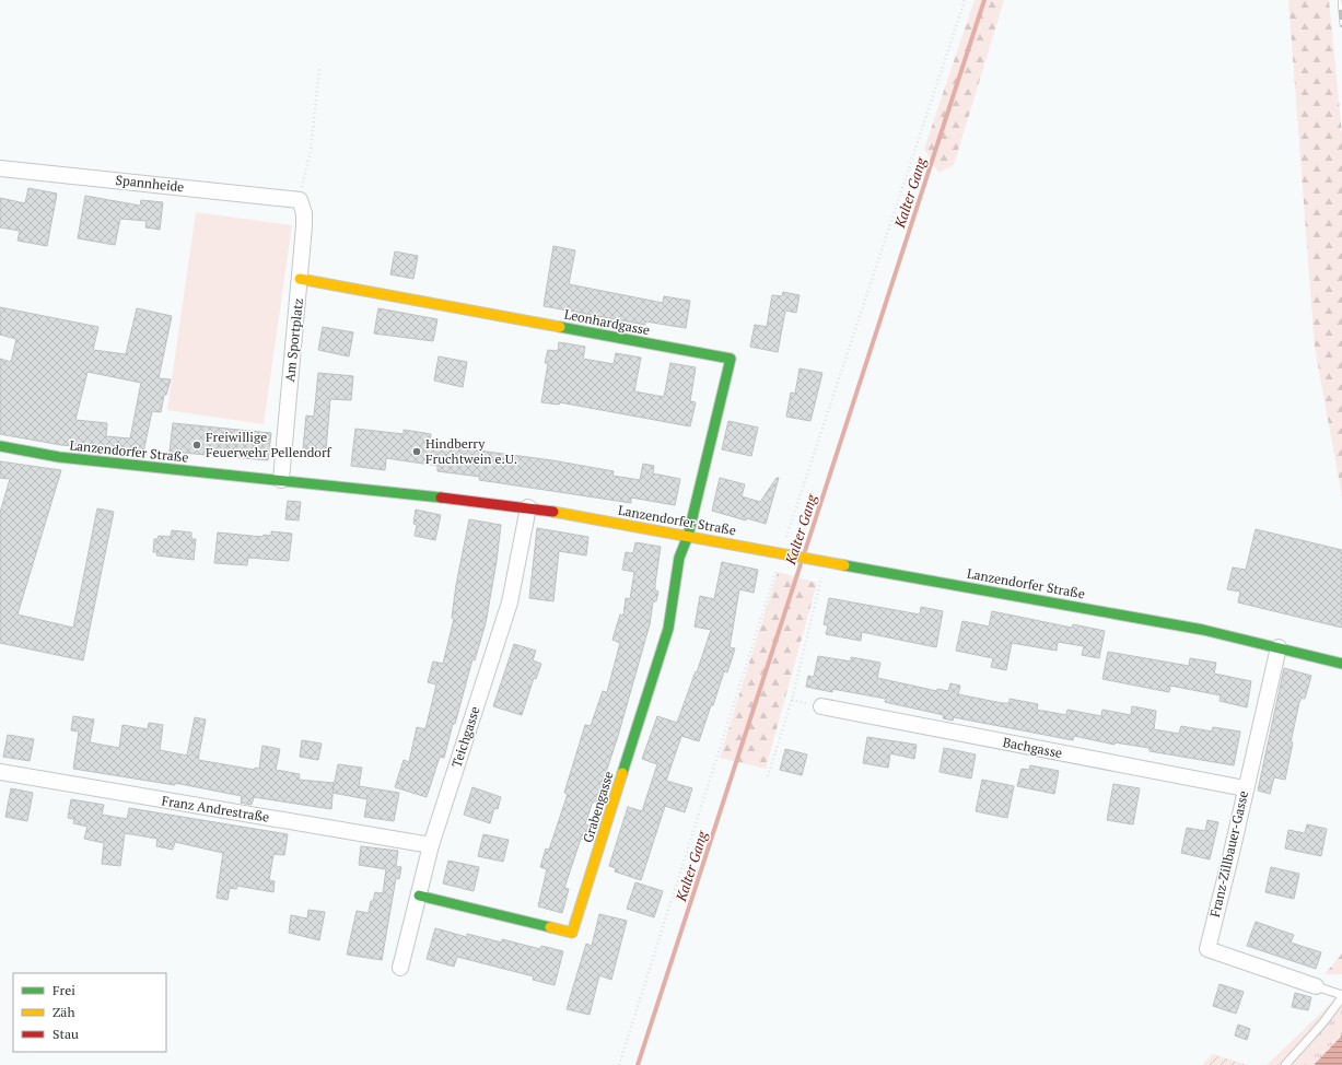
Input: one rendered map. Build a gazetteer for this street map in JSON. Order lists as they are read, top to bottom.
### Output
{
  "streets": {
    "street": [
      "Spannheide",
      "Leonhardgasse",
      "Am Sportplatz",
      "Lanzendorfer Straße",
      "Teichgasse",
      "Bachgasse",
      "Grabengasse",
      "Franz Andrestraße",
      "Franz-Zillbauer-Gasse"
    ]
  },
  "crossings": [
    ["Spannheide", "Am Sportplatz"],
    ["Leonhardgasse", "Am Sportplatz"],
    ["Leonhardgasse", "Lanzendorfer Straße"],
    ["Leonhardgasse", "Grabengasse"],
    ["Am Sportplatz", "Lanzendorfer Straße"],
    ["Lanzendorfer Straße", "Teichgasse"],
    ["Lanzendorfer Straße", "Grabengasse"],
    ["Lanzendorfer Straße", "Franz-Zillbauer-Gasse"],
    ["Teichgasse", "Grabengasse"],
    ["Teichgasse", "Franz Andrestraße"],
    ["Bachgasse", "Franz-Zillbauer-Gasse"]
  ],
  "water": ["Kalter Gang"],
  "places": ["Freiwillige Feuerwehr Pellendorf", "Hindberry Fruchtwein e.U."],
  "legend": ["Frei", "Zäh", "Stau"]
}
